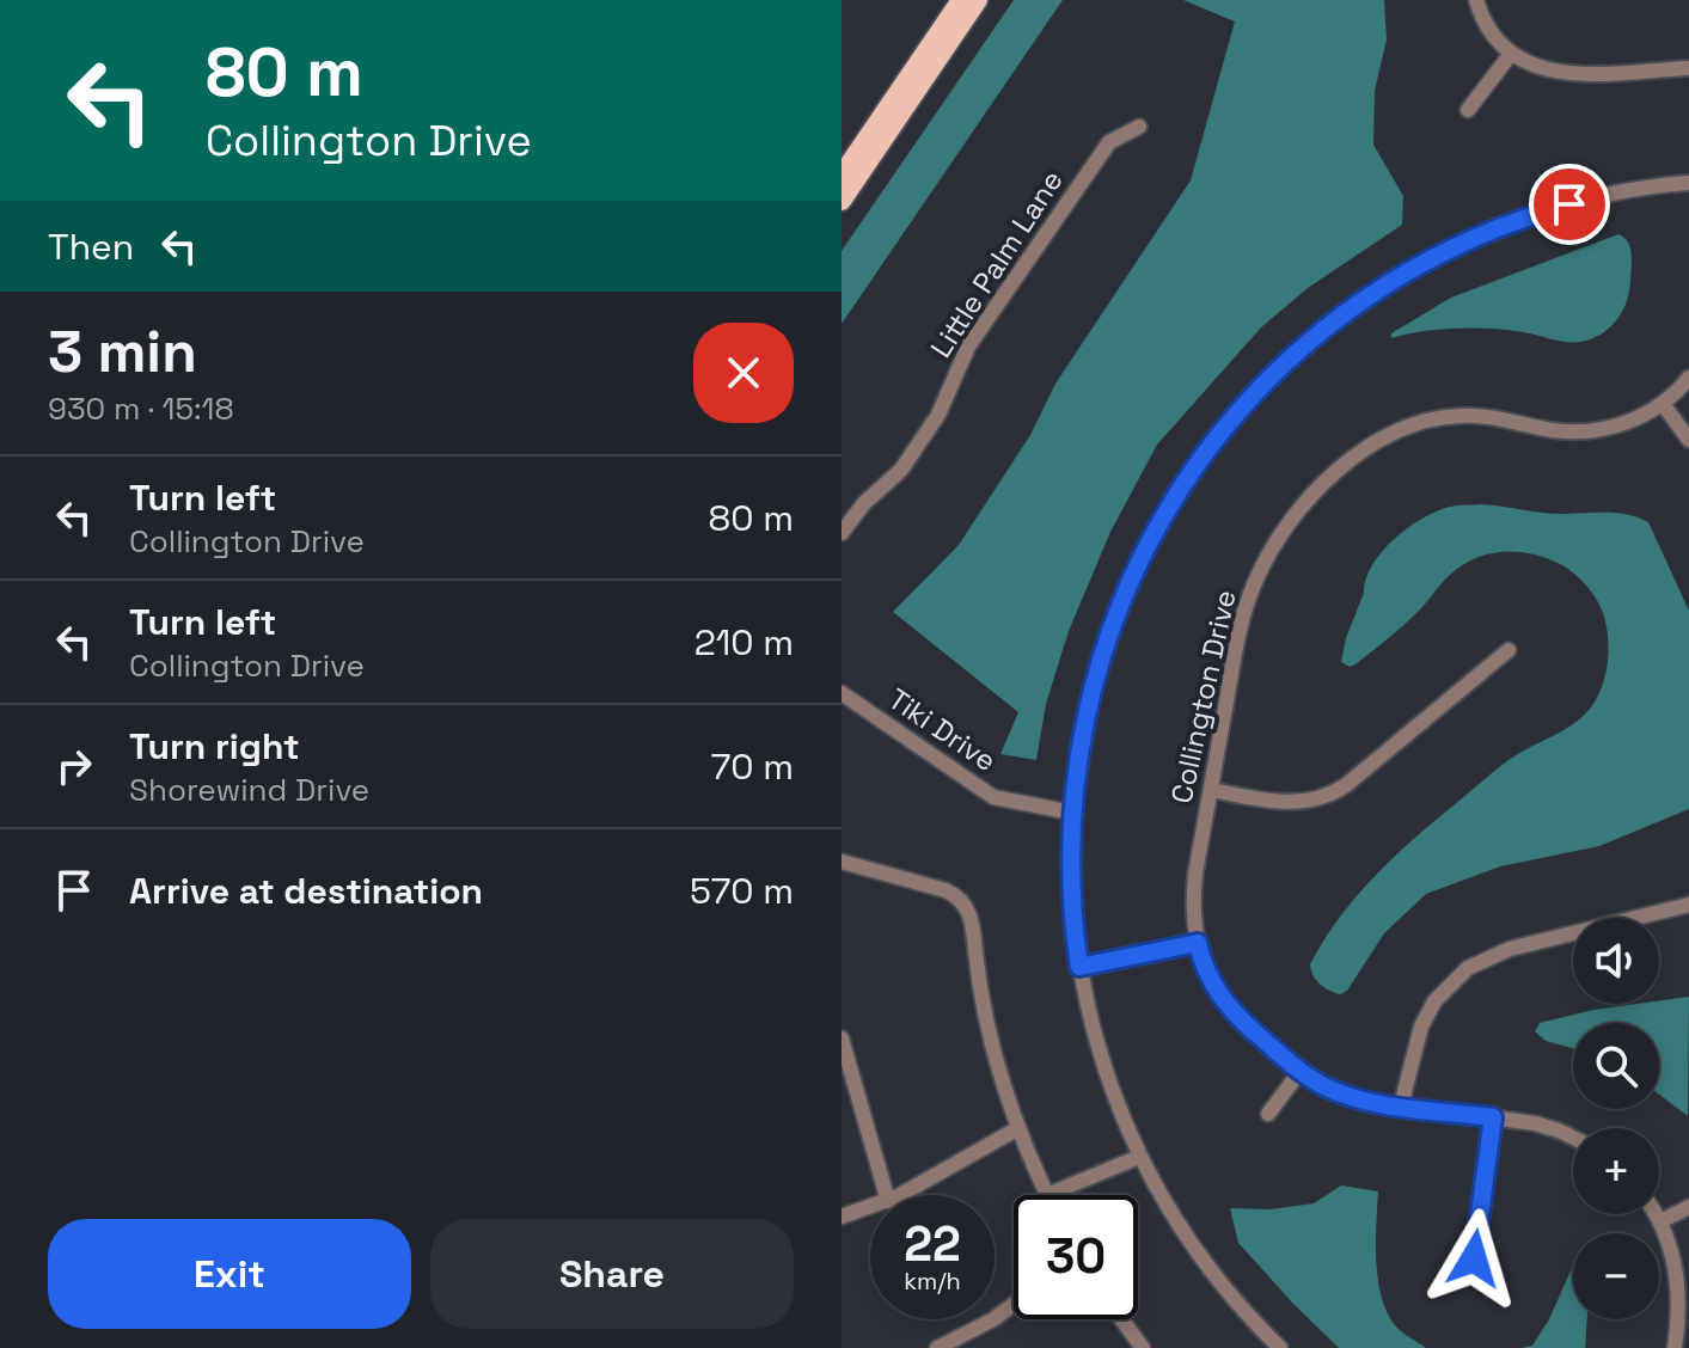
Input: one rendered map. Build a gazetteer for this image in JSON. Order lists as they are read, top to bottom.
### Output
{
  "streets": {
    "street": ["Little Palm Lane", "Collington Drive", "Tiki Drive"]
  },
  "page": {
    "turn": ["80 m", "Collington Drive"],
    "then": "Then",
    "heading": ["3 min", "930 m · 15:18"],
    "list": [
      {
        "name": "Turn left",
        "note": "Collington Drive",
        "value": "80 m"
      },
      {
        "name": "Turn left",
        "note": "Collington Drive",
        "value": "210 m"
      },
      {
        "name": "Turn right",
        "note": "Shorewind Drive",
        "value": "70 m"
      },
      {
        "name": "Arrive at destination",
        "value": "570 m"
      }
    ],
    "map_buttons": ["+", "−"],
    "speed": "22 km/h",
    "limit": "30",
    "buttons": ["Exit", "Share"]
  }
}
